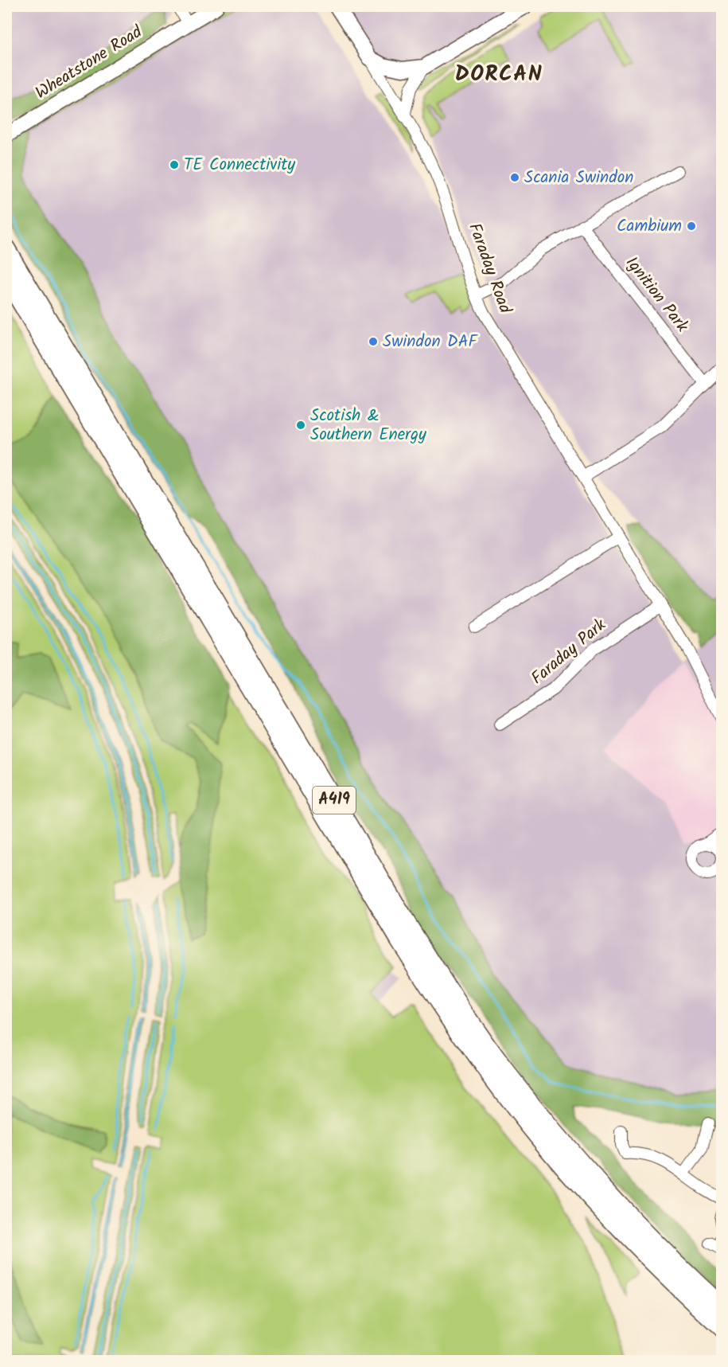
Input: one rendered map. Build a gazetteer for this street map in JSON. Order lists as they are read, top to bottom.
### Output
{
  "streets": {
    "highway": ["A419"],
    "main road": ["Wheatstone Road", "Faraday Road"],
    "street": ["Ignition Park", "Faraday Park"]
  },
  "crossings": [
    ["Faraday Road", "Faraday Park"]
  ],
  "districts": ["DORCAN"],
  "places": [
    "TE Connectivity",
    "Scania Swindon",
    "Cambium",
    "Swindon DAF",
    "Scotish & Southern Energy"
  ]
}
